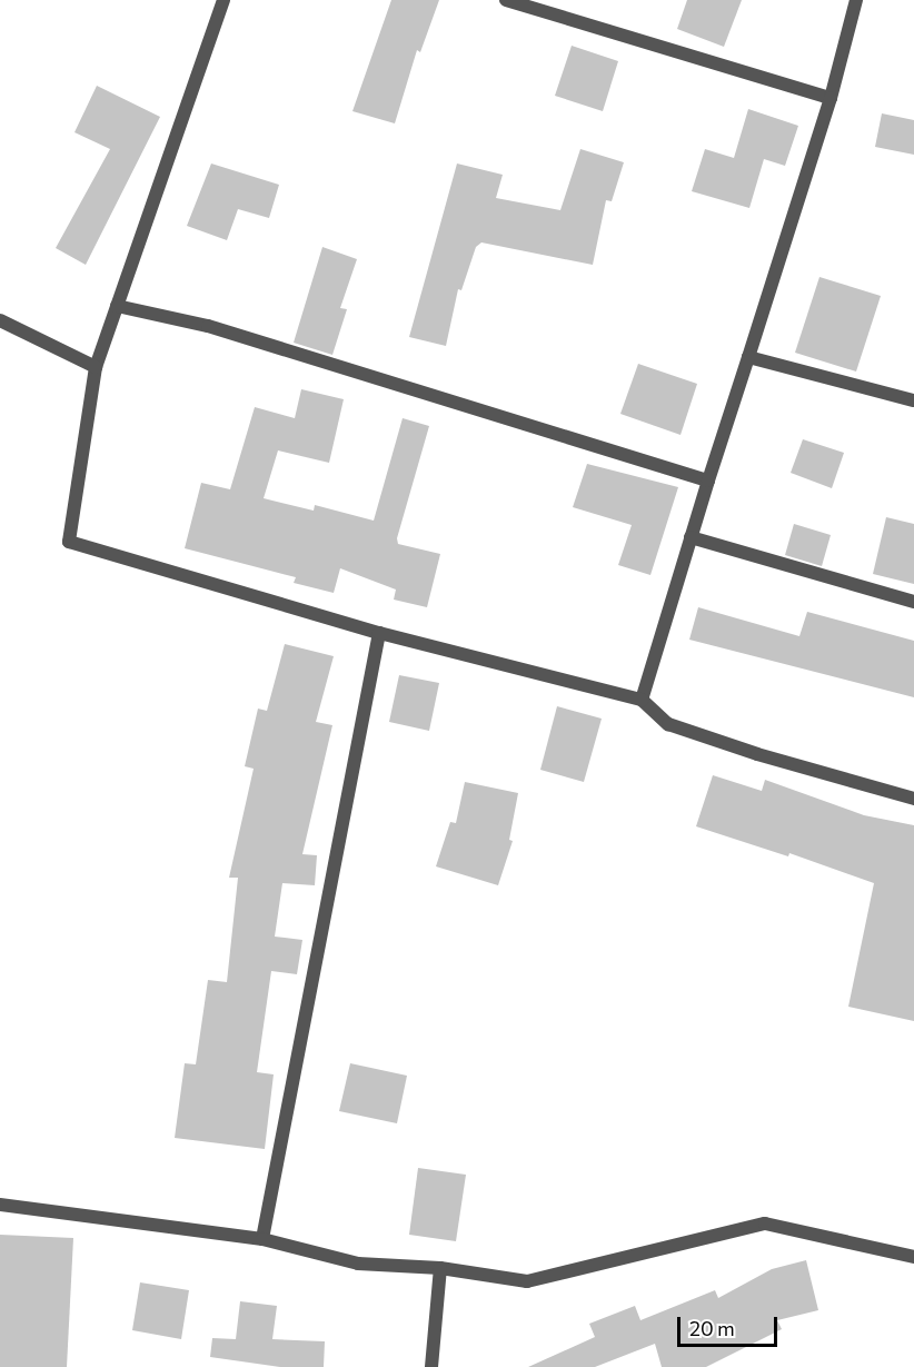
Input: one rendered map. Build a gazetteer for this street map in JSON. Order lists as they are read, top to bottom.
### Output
{
  "scale_bar": "20 m"
}
